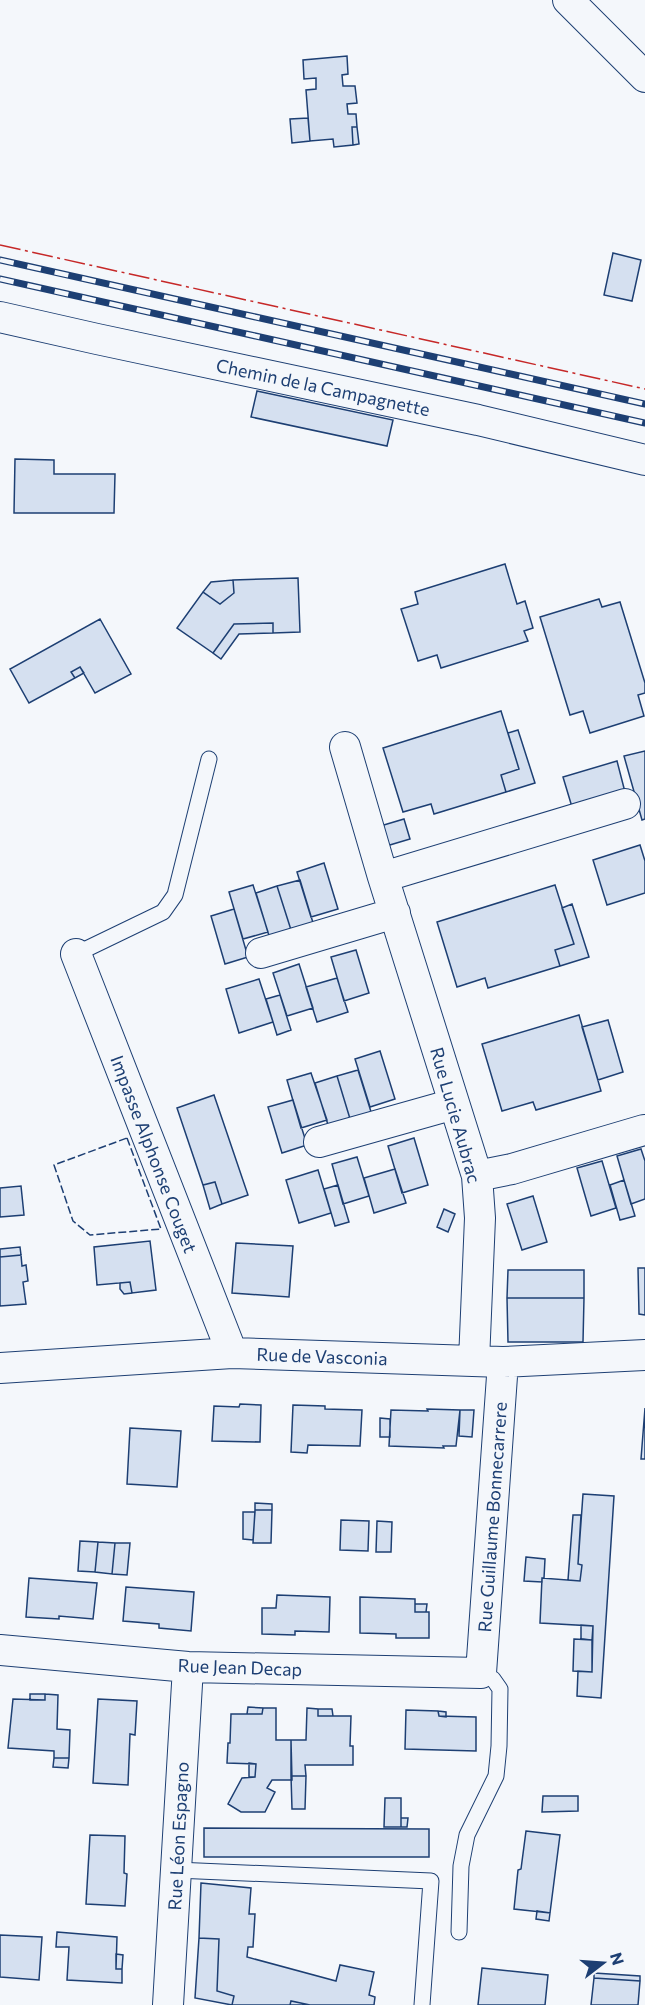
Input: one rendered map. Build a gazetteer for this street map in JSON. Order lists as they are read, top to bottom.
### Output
{
  "streets": {
    "street": [
      "Chemin de la Campagnette",
      "Rue Lucie Aubrac",
      "Impasse Alphonse Couget",
      "Rue de Vasconia",
      "Rue Guillaume Bonnecarrere",
      "Rue Jean Decap",
      "Rue Léon Espagno"
    ]
  },
  "crossings": [
    ["Rue Lucie Aubrac", "Rue de Vasconia"],
    ["Impasse Alphonse Couget", "Rue de Vasconia"],
    ["Rue de Vasconia", "Rue Guillaume Bonnecarrere"],
    ["Rue Guillaume Bonnecarrere", "Rue Jean Decap"],
    ["Rue Jean Decap", "Rue Léon Espagno"]
  ],
  "north": "right"
}
